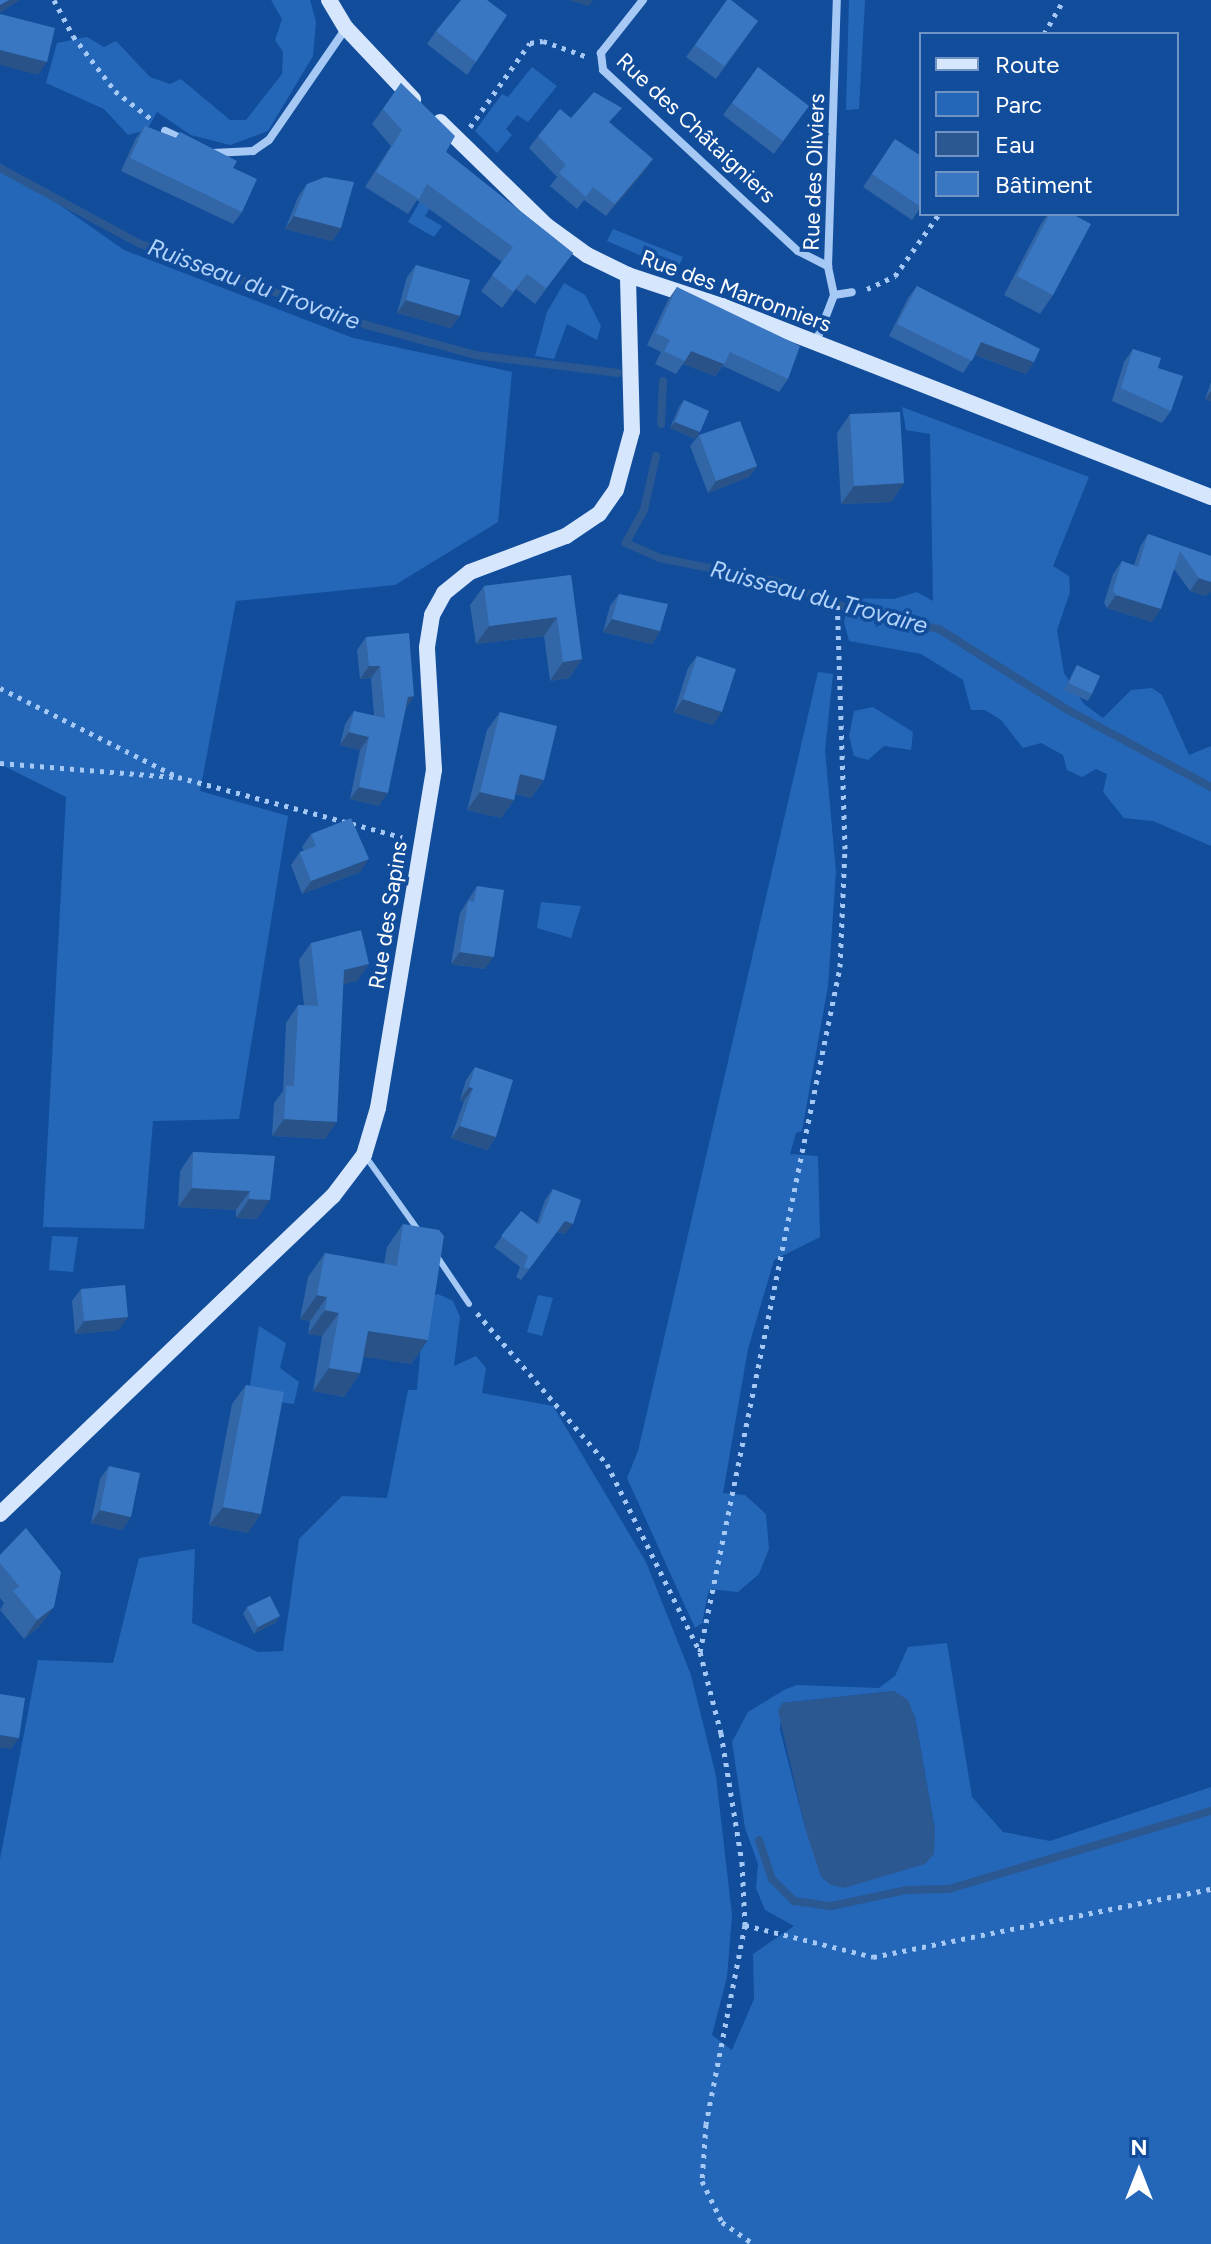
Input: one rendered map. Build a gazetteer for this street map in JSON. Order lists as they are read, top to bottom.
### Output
{
  "streets": {
    "street": [
      "Rue des Châtaigniers",
      "Rue des Oliviers",
      "Rue des Marronniers",
      "Rue des Sapins"
    ]
  },
  "crossings": [
    ["Rue des Châtaigniers", "Rue des Oliviers"],
    ["Rue des Marronniers", "Rue des Sapins"]
  ],
  "water": ["Ruisseau du Trovaire"],
  "legend": [
    "Route",
    "Parc",
    "Eau",
    "Bâtiment"
  ],
  "north": "top"
}
